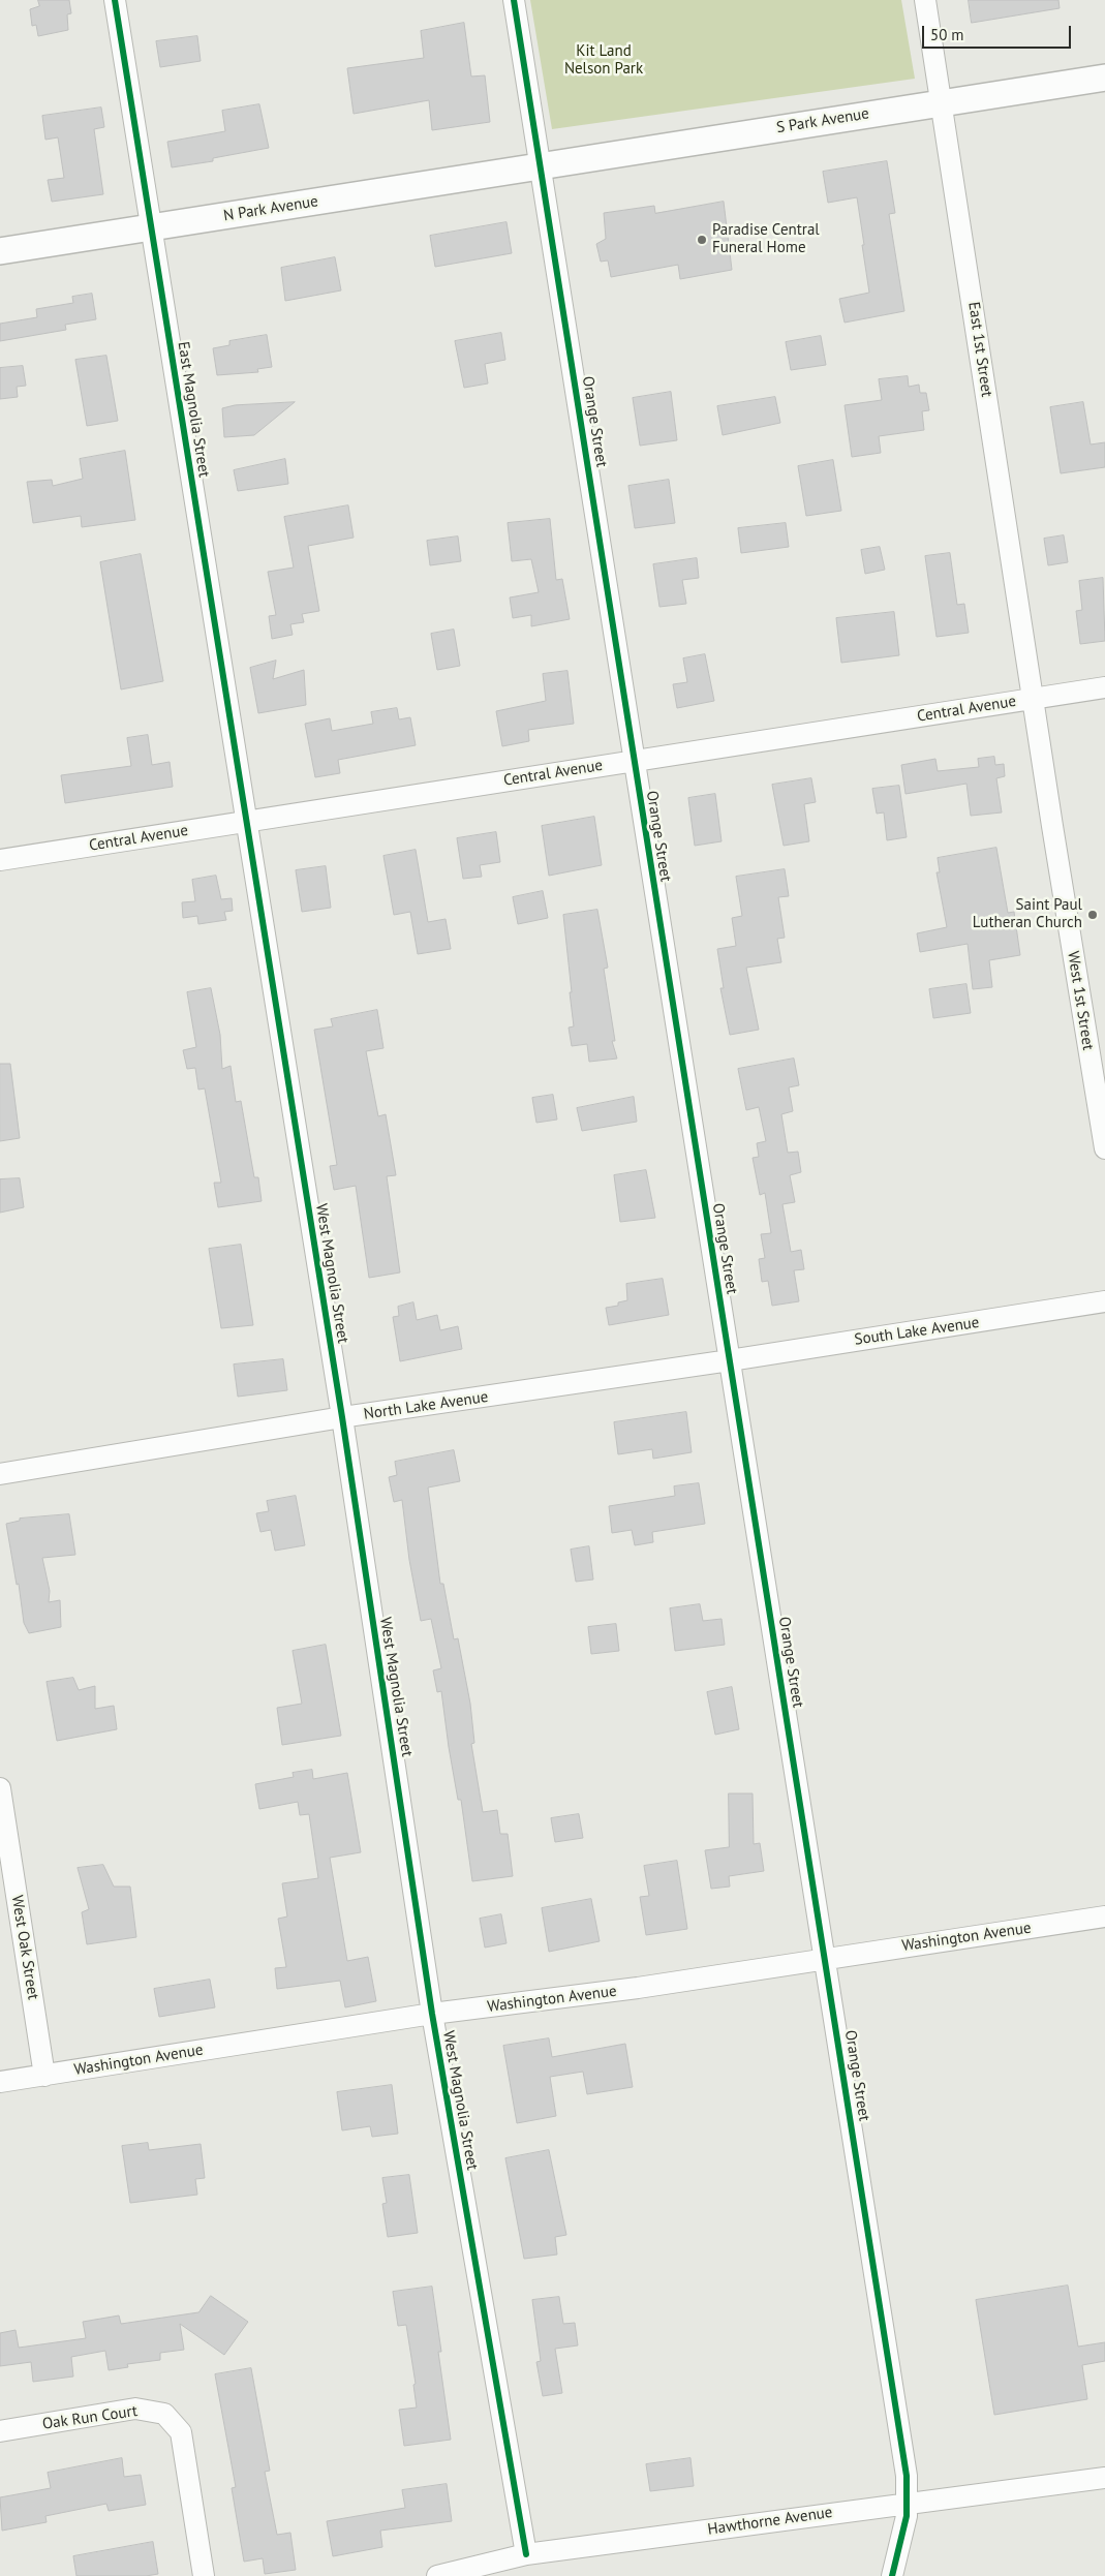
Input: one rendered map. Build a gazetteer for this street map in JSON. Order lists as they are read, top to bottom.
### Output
{
  "streets": {
    "main road": ["S Park Avenue", "N Park Avenue"],
    "street": [
      "East 1st Street",
      "East Magnolia Street",
      "Orange Street",
      "Central Avenue",
      "West 1st Street",
      "West Magnolia Street",
      "South Lake Avenue",
      "North Lake Avenue",
      "Washington Avenue",
      "West Oak Street",
      "Oak Run Court",
      "Hawthorne Avenue"
    ]
  },
  "crossings": [
    ["S Park Avenue", "N Park Avenue"],
    ["S Park Avenue", "East 1st Street"],
    ["S Park Avenue", "Orange Street"],
    ["N Park Avenue", "East Magnolia Street"],
    ["N Park Avenue", "Orange Street"],
    ["East 1st Street", "Central Avenue"],
    ["East 1st Street", "West 1st Street"],
    ["East Magnolia Street", "Central Avenue"],
    ["East Magnolia Street", "West Magnolia Street"],
    ["Orange Street", "Central Avenue"],
    ["Orange Street", "South Lake Avenue"],
    ["Orange Street", "North Lake Avenue"],
    ["Orange Street", "Washington Avenue"],
    ["Orange Street", "Hawthorne Avenue"],
    ["Central Avenue", "West 1st Street"],
    ["Central Avenue", "West Magnolia Street"],
    ["West Magnolia Street", "North Lake Avenue"],
    ["West Magnolia Street", "Washington Avenue"],
    ["West Magnolia Street", "Hawthorne Avenue"],
    ["South Lake Avenue", "North Lake Avenue"],
    ["Washington Avenue", "West Oak Street"]
  ],
  "parks": ["Kit Land Nelson Park"],
  "places": ["Paradise Central Funeral Home", "Saint Paul Lutheran Church"],
  "scale_bar": "50 m"
}
